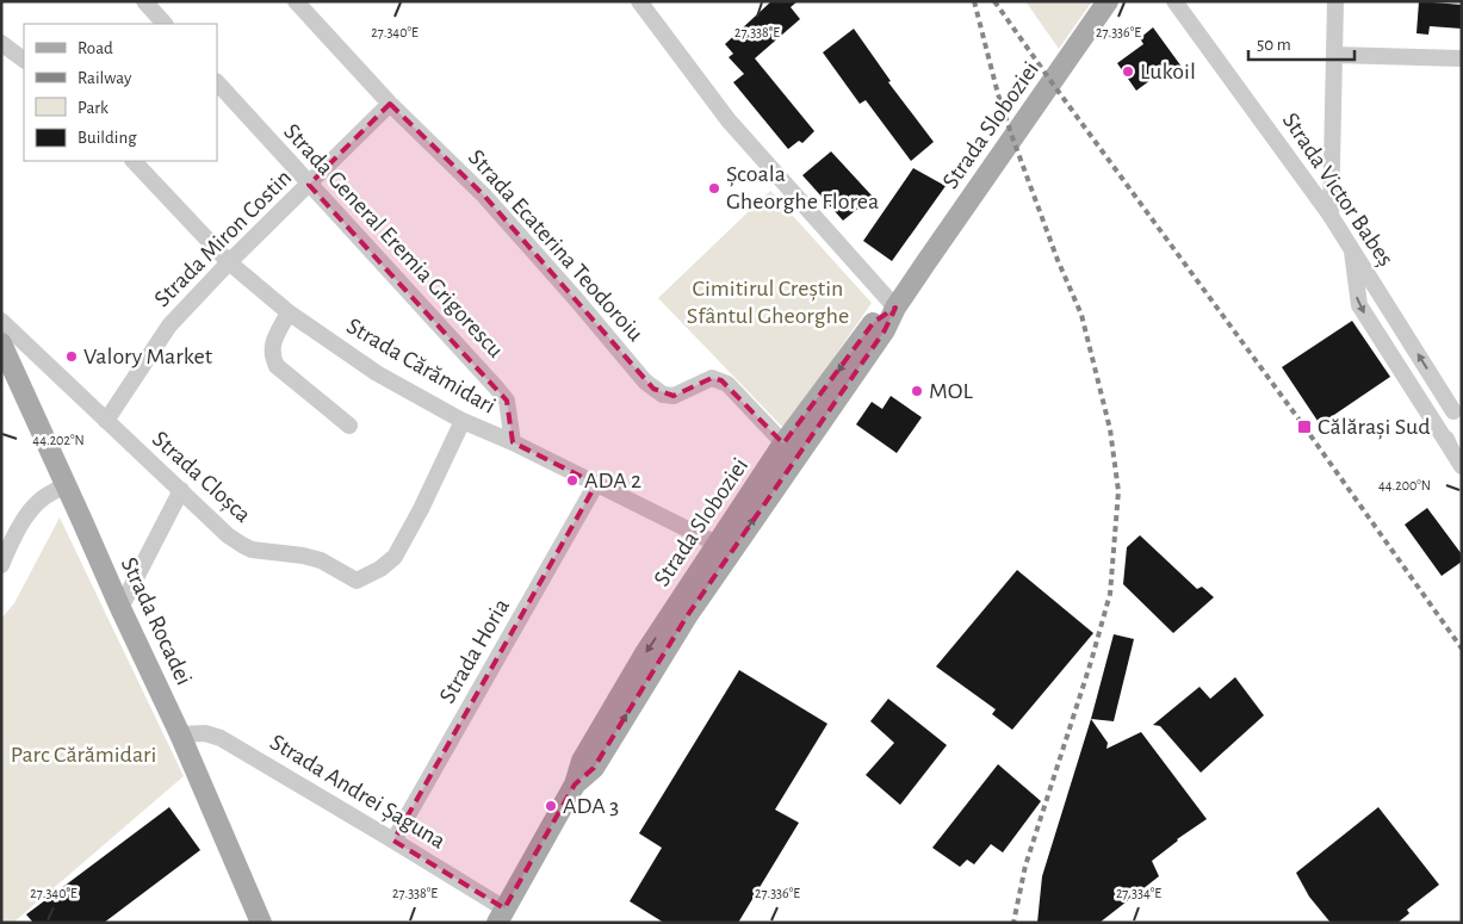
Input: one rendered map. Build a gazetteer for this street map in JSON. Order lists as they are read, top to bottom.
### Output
{
  "streets": {
    "main road": ["Strada Sloboziei", "Strada Rocadei"],
    "street": [
      "Strada Victor Babeș",
      "Strada Miron Costin",
      "Strada General Eremia Grigorescu",
      "Strada Ecaterina Teodoroiu",
      "Strada Cărămidari",
      "Strada Cloșca",
      "Strada Horia",
      "Strada Andrei Șaguna"
    ]
  },
  "crossings": [
    ["Strada Sloboziei", "Strada Ecaterina Teodoroiu"],
    ["Strada Sloboziei", "Strada Cărămidari"],
    ["Strada Sloboziei", "Strada Andrei Șaguna"],
    ["Strada Miron Costin", "Strada General Eremia Grigorescu"],
    ["Strada Miron Costin", "Strada Ecaterina Teodoroiu"],
    ["Strada Miron Costin", "Strada Cărămidari"],
    ["Strada Miron Costin", "Strada Cloșca"],
    ["Strada General Eremia Grigorescu", "Strada Cărămidari"],
    ["Strada Cărămidari", "Strada Cloșca"],
    ["Strada Cărămidari", "Strada Horia"],
    ["Strada Rocadei", "Strada Andrei Șaguna"],
    ["Strada Horia", "Strada Andrei Șaguna"]
  ],
  "parks": ["Cimitirul Creștin Sfântul Gheorghe", "Parc Cărămidari"],
  "places": {
    "other": [
      "Lukoil",
      "Școala Gheorghe Florea",
      "Valory Market",
      "MOL",
      "ADA 2",
      "ADA 3"
    ],
    "transit": ["Călărași Sud"]
  },
  "legend": [
    "Road",
    "Railway",
    "Park",
    "Building"
  ],
  "scale_bar": "50 m",
  "coordinates": [
    "27.340°E",
    "27.338°E",
    "27.336°E",
    "44.202°N",
    "44.200°N",
    "27.334°E"
  ]
}
